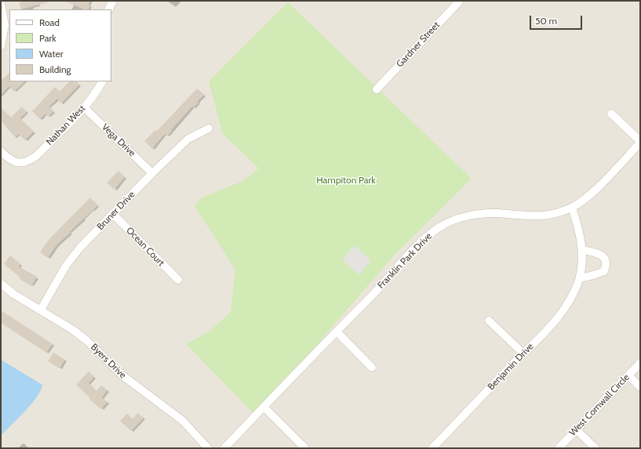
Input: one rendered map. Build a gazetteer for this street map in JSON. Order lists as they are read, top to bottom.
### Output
{
  "streets": {
    "street": [
      "Gardner Street",
      "Nathan West",
      "Vega Drive",
      "Bruner Drive",
      "Ocean Court",
      "Franklin Park Drive",
      "Byers Drive",
      "Benjamin Drive",
      "West Cornwall Circle"
    ]
  },
  "crossings": [
    ["Nathan West", "Vega Drive"],
    ["Vega Drive", "Bruner Drive"],
    ["Bruner Drive", "Ocean Court"],
    ["Bruner Drive", "Byers Drive"],
    ["Franklin Park Drive", "Benjamin Drive"]
  ],
  "parks": ["Hampiton Park"],
  "legend": [
    "Road",
    "Park",
    "Water",
    "Building"
  ],
  "scale_bar": "50 m"
}
